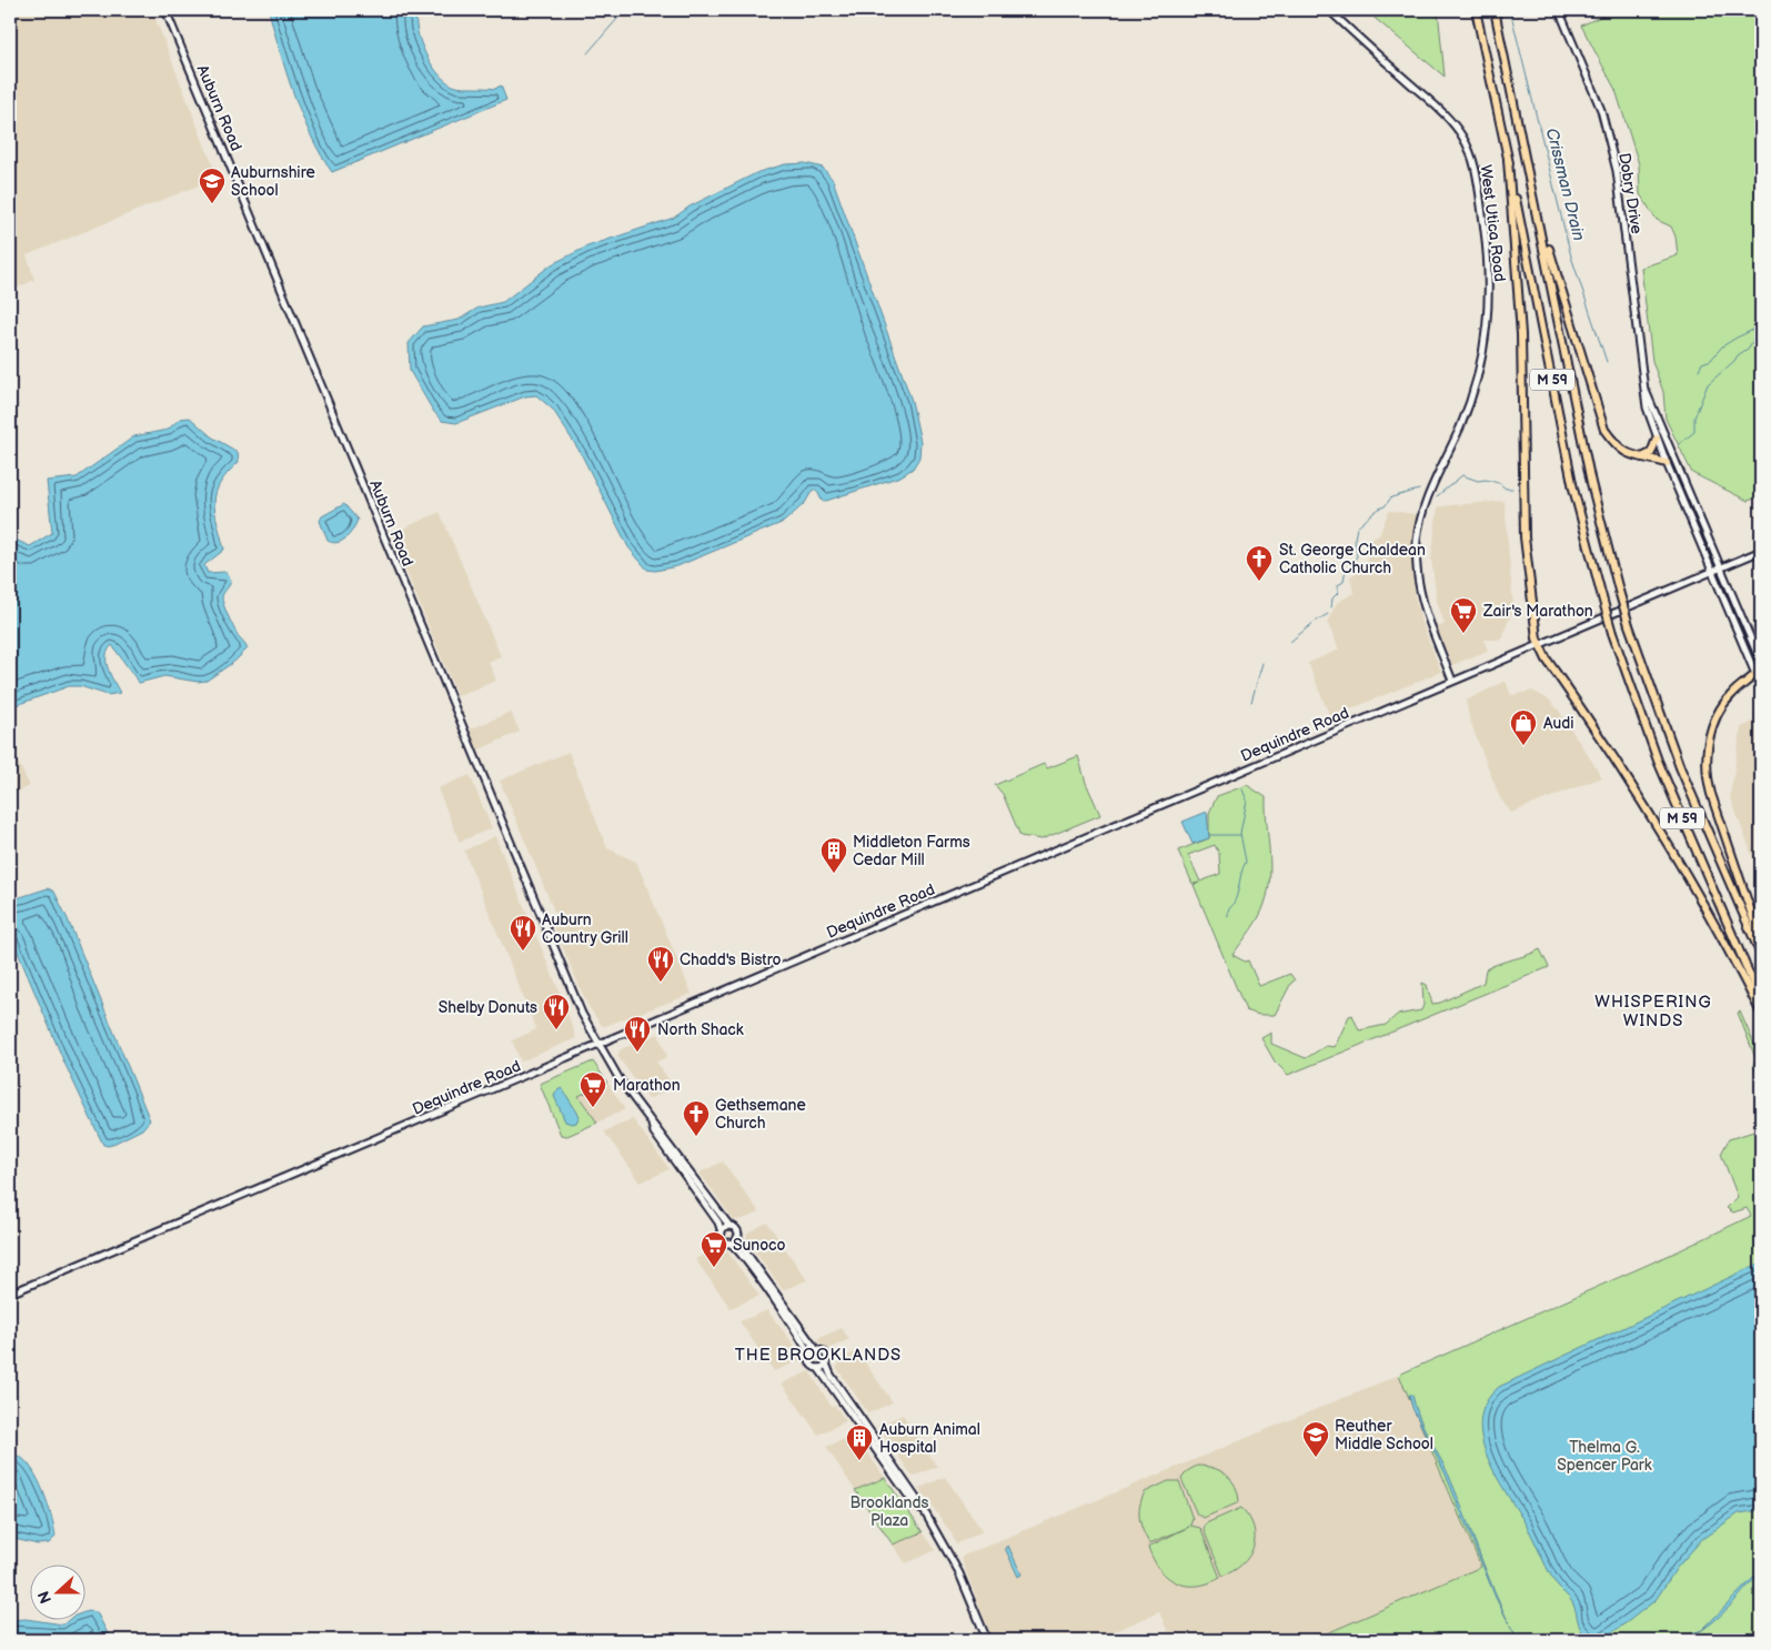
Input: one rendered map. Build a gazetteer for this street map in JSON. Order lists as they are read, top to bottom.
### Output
{
  "streets": {
    "highway": ["M 59"],
    "main road": [
      "Auburn Road",
      "Dobry Drive",
      "West Utica Road",
      "Dequindre Road"
    ]
  },
  "crossings": [
    ["Auburn Road", "Dequindre Road"],
    ["Dobry Drive", "Dequindre Road"],
    ["West Utica Road", "Dequindre Road"]
  ],
  "districts": ["WHISPERING WINDS", "THE BROOKLANDS"],
  "water": ["Crissman Drain"],
  "parks": ["Thelma G. Spencer Park", "Brooklands Plaza"],
  "places": {
    "school or university": ["Auburnshire School", "Reuther Middle School"],
    "church": ["St. George Chaldean Catholic Church", "Gethsemane Church"],
    "supermarket": ["Zair's Marathon", "Marathon", "Sunoco"],
    "shop": ["Audi"],
    "building": ["Middleton Farms Cedar Mill", "Auburn Animal Hospital"],
    "restaurant": [
      "Auburn Country Grill",
      "Chadd's Bistro",
      "Shelby Donuts",
      "North Shack"
    ]
  },
  "north": "left"
}
